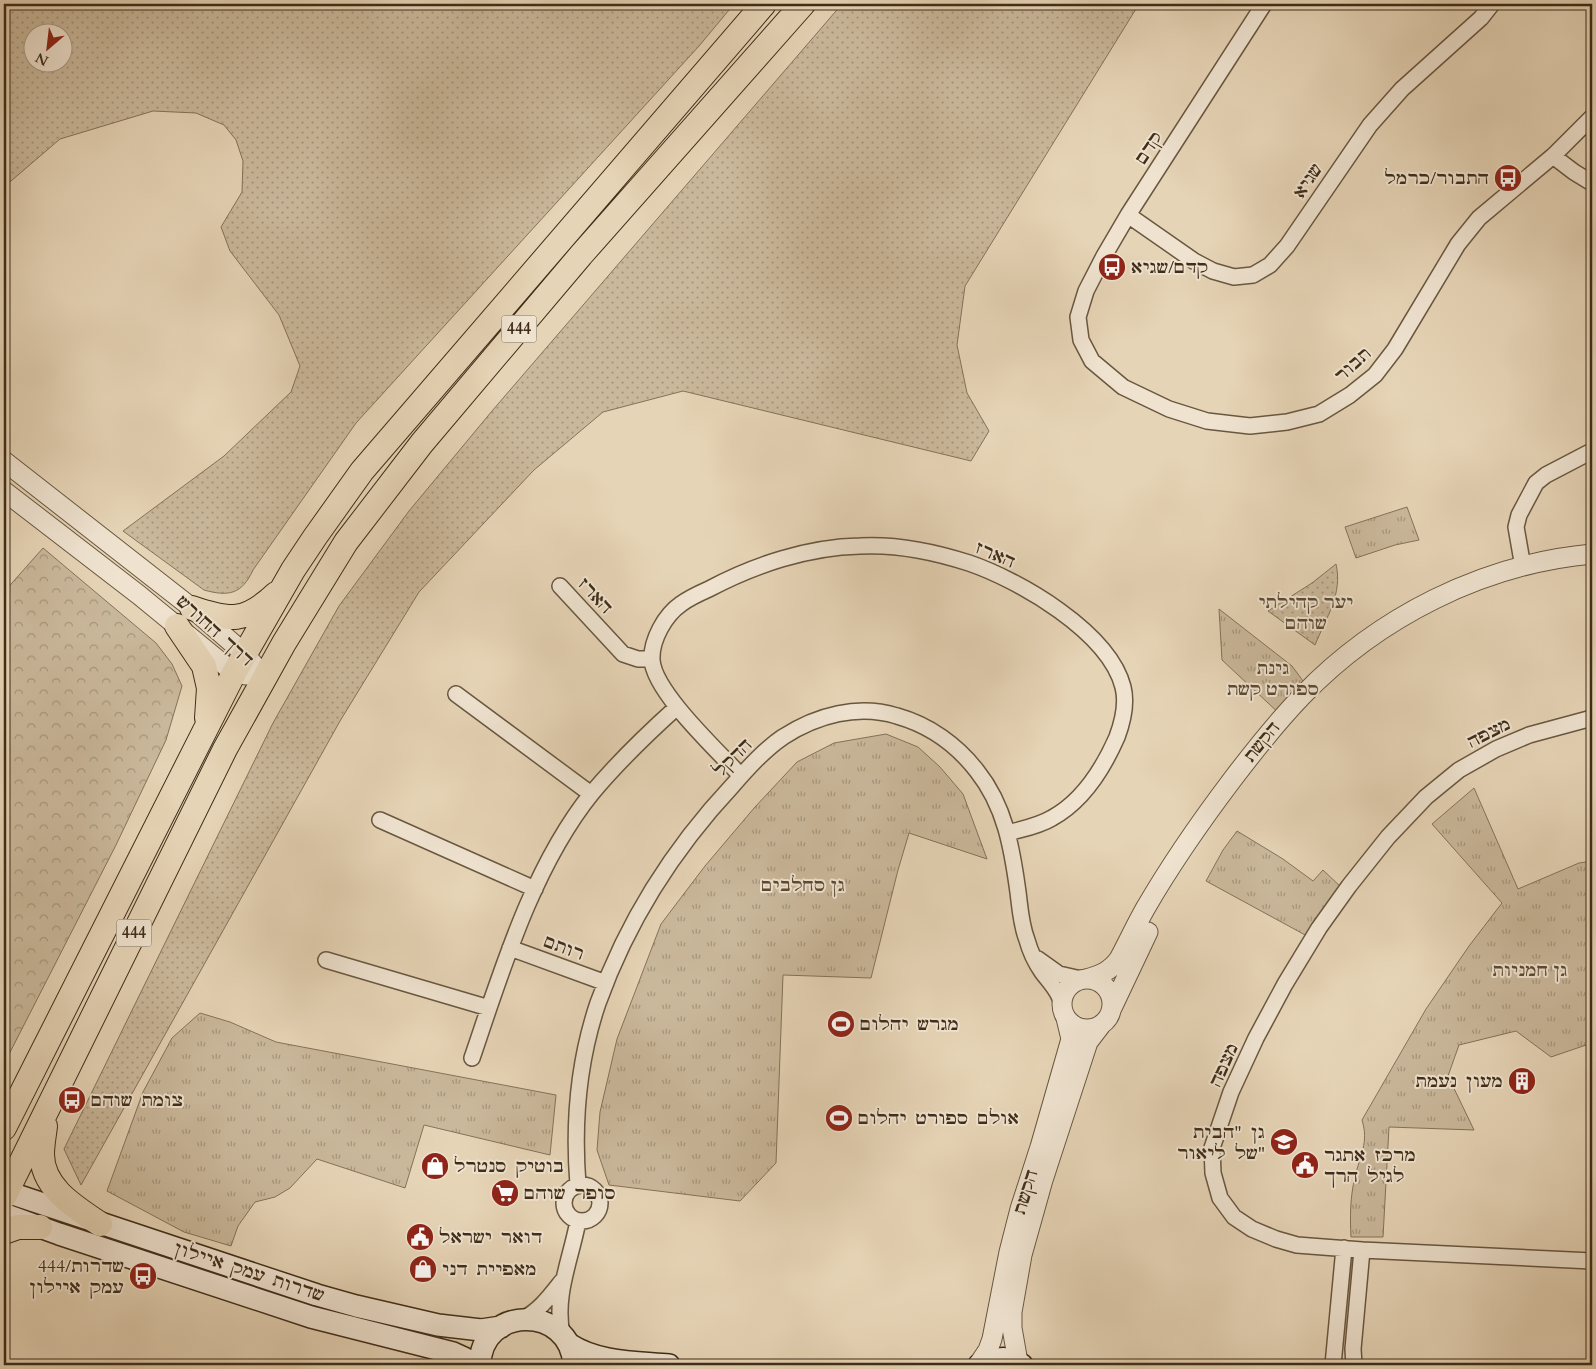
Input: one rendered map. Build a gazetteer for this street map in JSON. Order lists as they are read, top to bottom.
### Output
{
  "streets": {
    "main road": ["444", "שדרות עמק איילון"],
    "street": [
      "קדם",
      "שגיא",
      "תבור",
      "הארז",
      "דרך החורש",
      "מצפה",
      "הקשת",
      "הדקל",
      "רותם"
    ]
  },
  "crossings": [
    ["קדם", "שגיא"],
    ["קדם", "תבור"],
    ["444", "דרך החורש"],
    ["444", "שדרות עמק איילון"],
    ["הארז", "הדקל"],
    ["הקשת", "הדקל"],
    ["הדקל", "רותם"]
  ],
  "parks": [
    "יער קהילתי שוהם",
    "גינת ספורט קשת",
    "גן סחלבים",
    "גן חמניות"
  ],
  "places": {
    "bus stop": [
      "התבור/כרמל",
      "קדם/שגיא",
      "צומת שוהם",
      "444/שדרות עמק איילון"
    ],
    "sports": ["מגרש יהלום", "אולם ספורט יהלום"],
    "building": ["מעון נעמת"],
    "school or university": ["גן \"הבית של ליאור\""],
    "public building": ["מרכז אתגר לגיל הרך", "דואר ישראל"],
    "shop": ["בוטיק סנטרל", "מאפיית דני"],
    "supermarket": ["סופר שוהם"]
  },
  "north": "bottom left"
}
